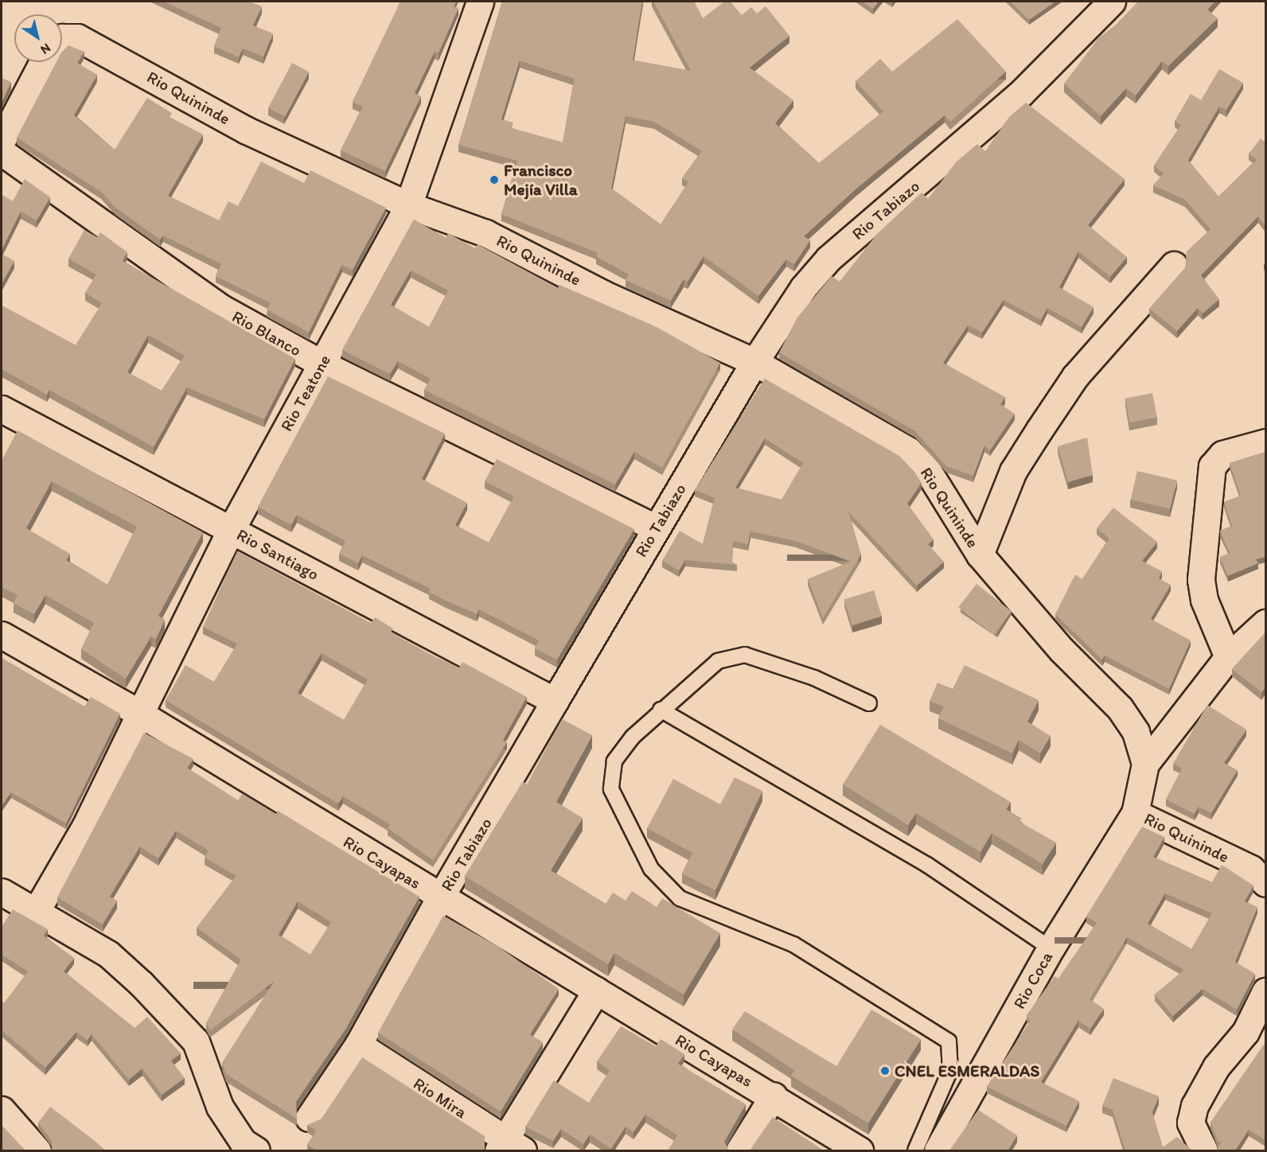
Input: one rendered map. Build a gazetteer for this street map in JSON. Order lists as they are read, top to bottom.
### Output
{
  "streets": {
    "street": [
      "Rio Quininde",
      "Rio Tabiazo",
      "Rio Blanco",
      "Rio Teatone",
      "Rio Santiago",
      "Rio Cayapas",
      "Rio Coca",
      "Rio Mira"
    ]
  },
  "crossings": [
    ["Rio Quininde", "Rio Tabiazo"],
    ["Rio Quininde", "Rio Teatone"],
    ["Rio Quininde", "Rio Coca"],
    ["Rio Tabiazo", "Rio Blanco"],
    ["Rio Tabiazo", "Rio Santiago"],
    ["Rio Tabiazo", "Rio Cayapas"],
    ["Rio Tabiazo", "Rio Mira"],
    ["Rio Blanco", "Rio Teatone"],
    ["Rio Teatone", "Rio Santiago"],
    ["Rio Teatone", "Rio Cayapas"]
  ],
  "places": ["Francisco Mejía Villa", "CNEL ESMERALDAS"],
  "north": "bottom right"
}
